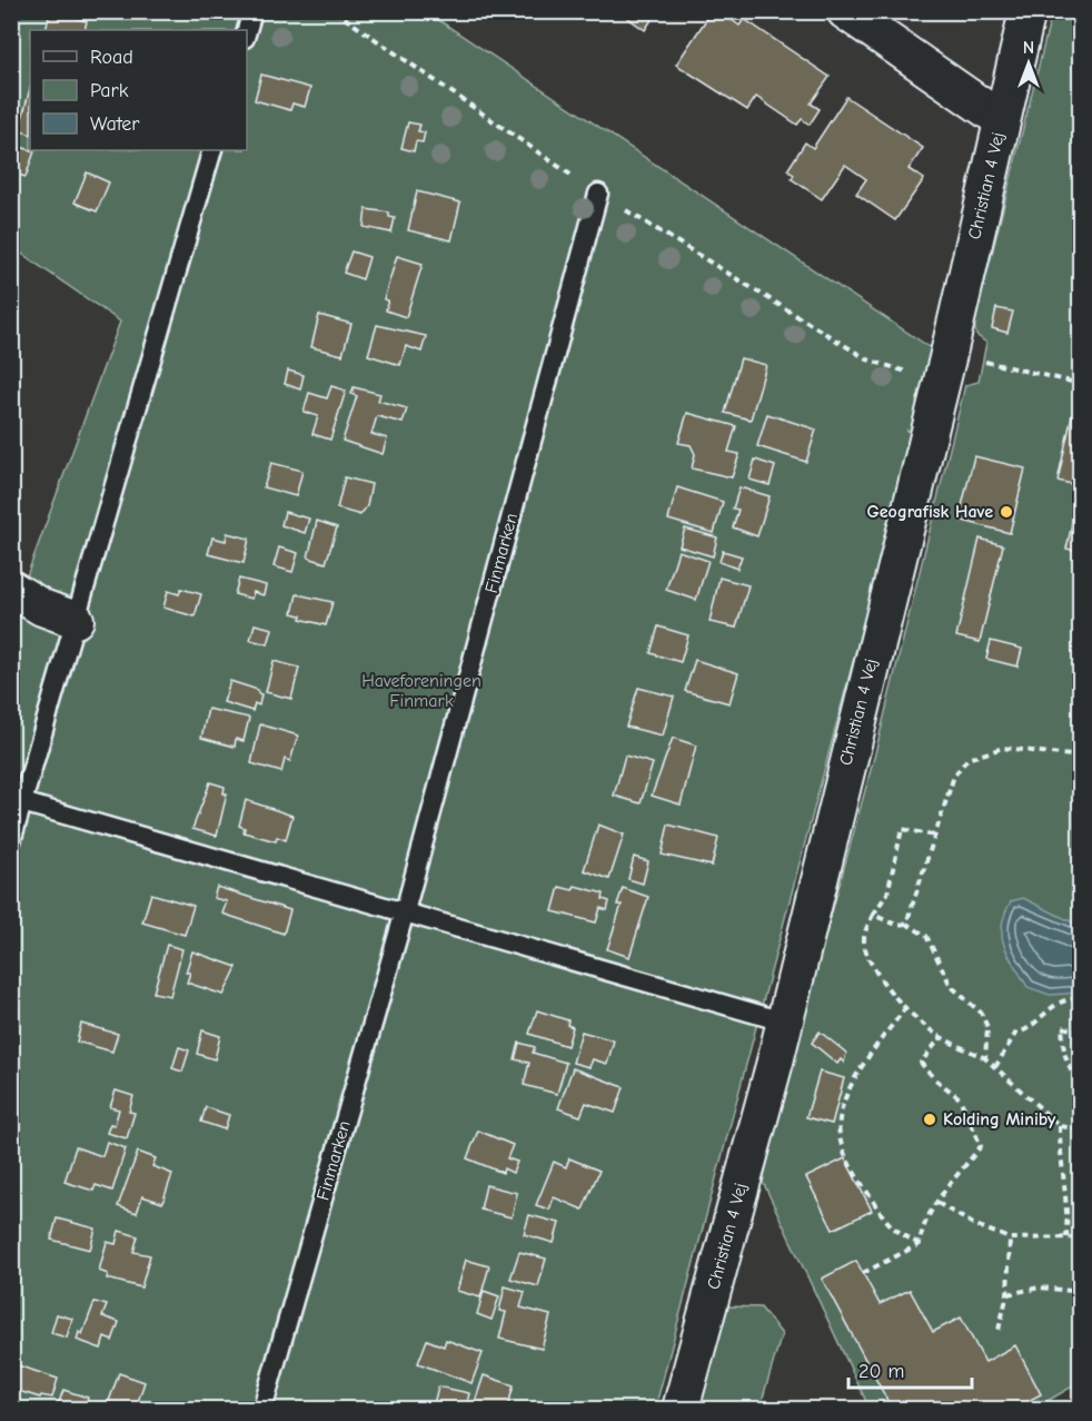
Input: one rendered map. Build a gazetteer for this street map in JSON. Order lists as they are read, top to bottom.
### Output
{
  "streets": {
    "street": ["Christian 4 Vej"],
    "lane": ["Finmarken"]
  },
  "parks": ["Haveforeningen Finmark"],
  "places": ["Geografisk Have", "Kolding Miniby"],
  "legend": ["Road", "Park", "Water"],
  "scale_bar": "20 m",
  "north": "top"
}
